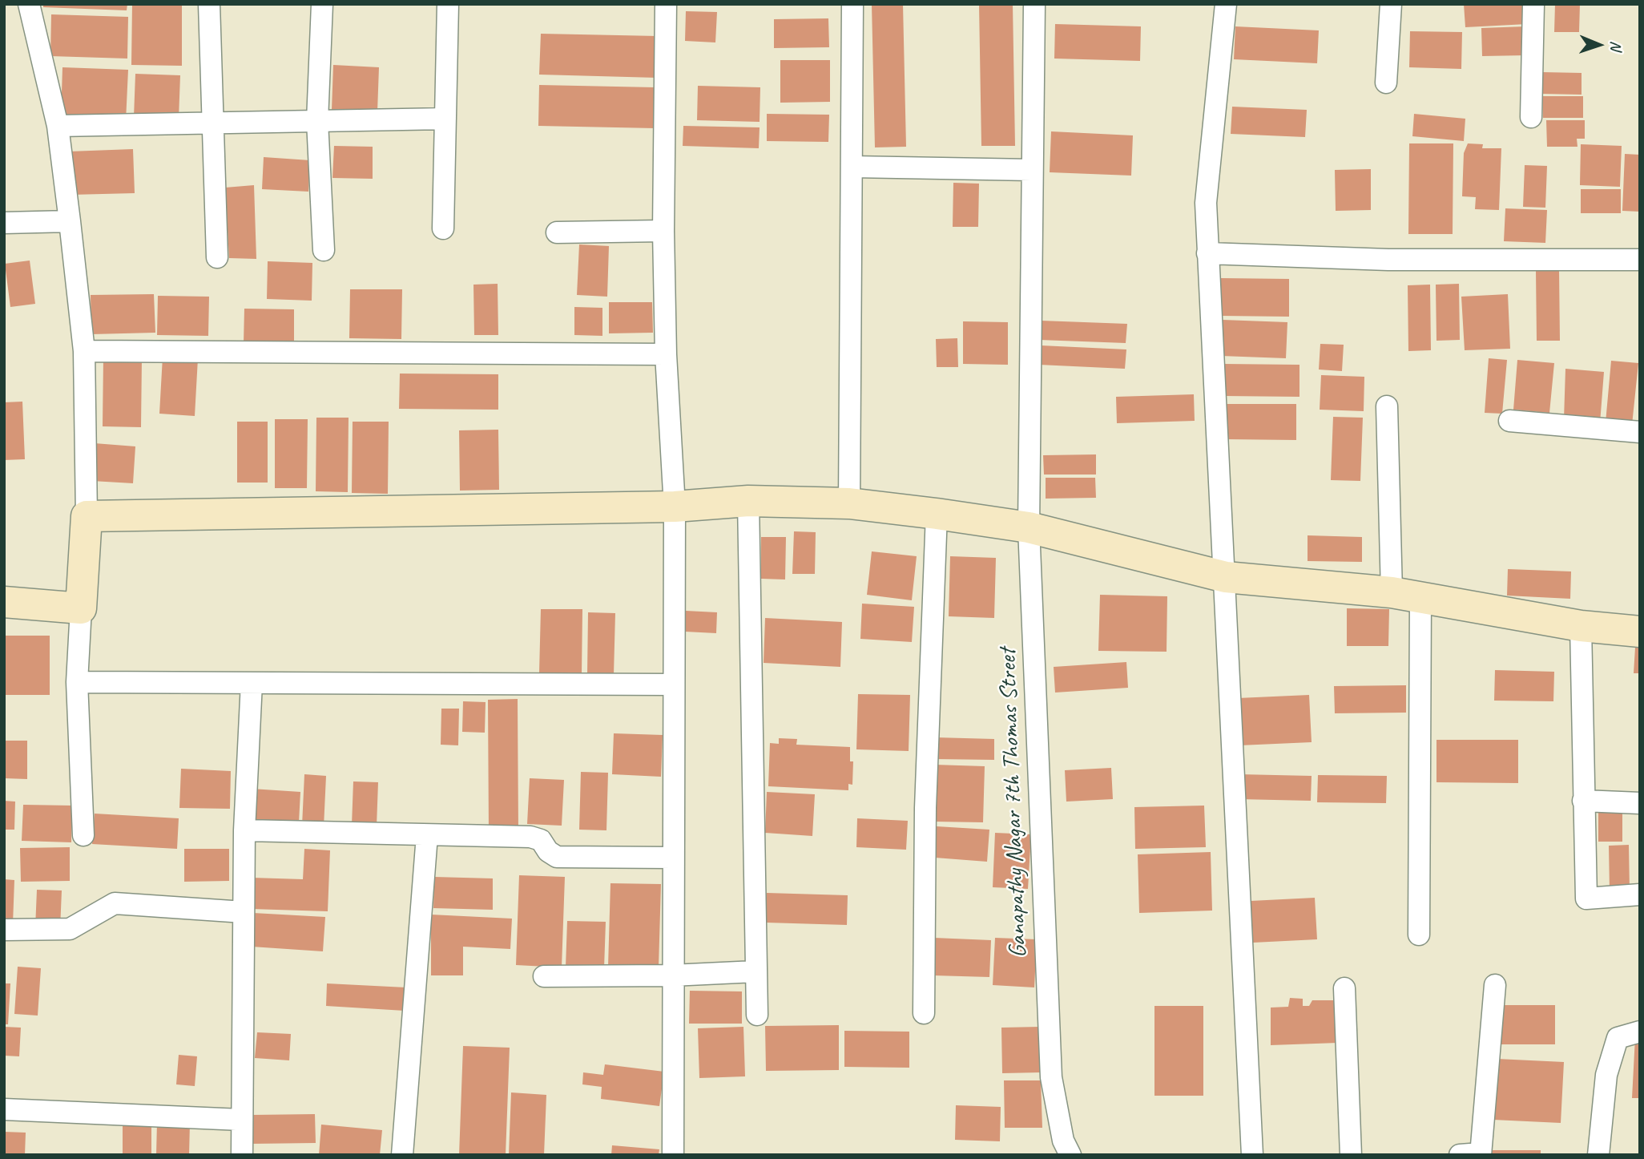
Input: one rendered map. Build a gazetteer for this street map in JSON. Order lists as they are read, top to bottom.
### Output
{
  "streets": {
    "street": ["Ganapathy Nagar 7th Thomas Street"]
  },
  "north": "right"
}
